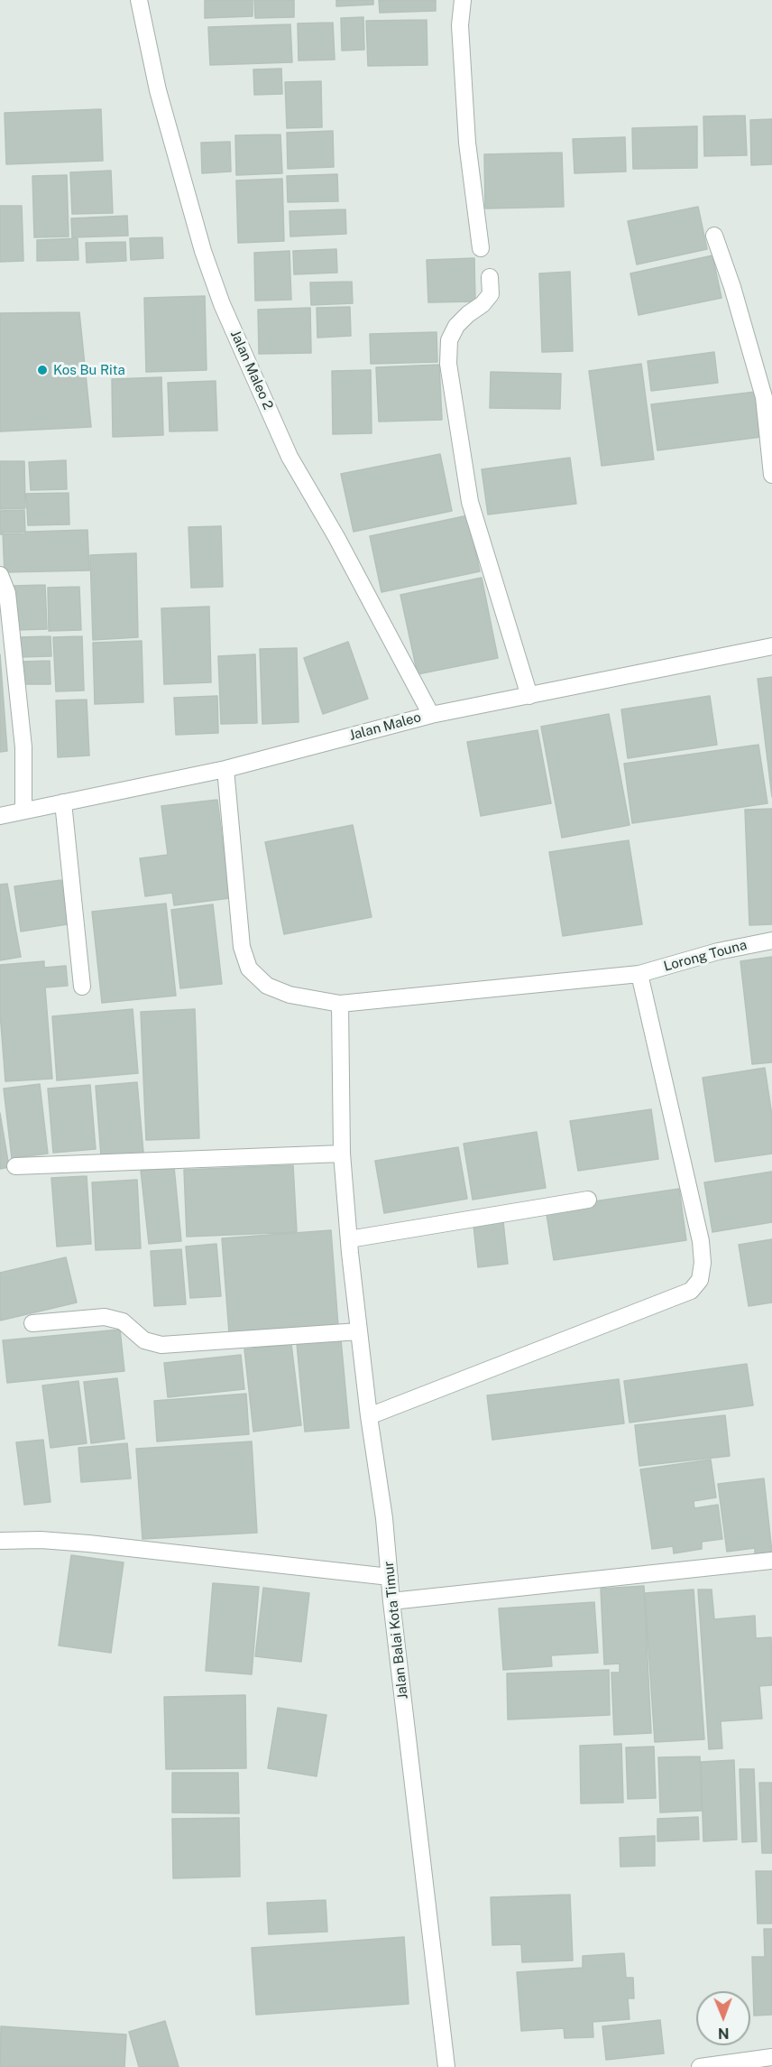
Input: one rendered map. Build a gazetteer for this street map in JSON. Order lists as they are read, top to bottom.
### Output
{
  "streets": {
    "street": [
      "Jalan Maleo 2",
      "Jalan Maleo",
      "Lorong Touna",
      "Jalan Balai Kota Timur"
    ]
  },
  "crossings": [
    ["Jalan Maleo 2", "Jalan Maleo"],
    ["Jalan Maleo", "Lorong Touna"],
    ["Lorong Touna", "Jalan Balai Kota Timur"]
  ],
  "places": ["Kos Bu Rita"],
  "north": "bottom"
}
